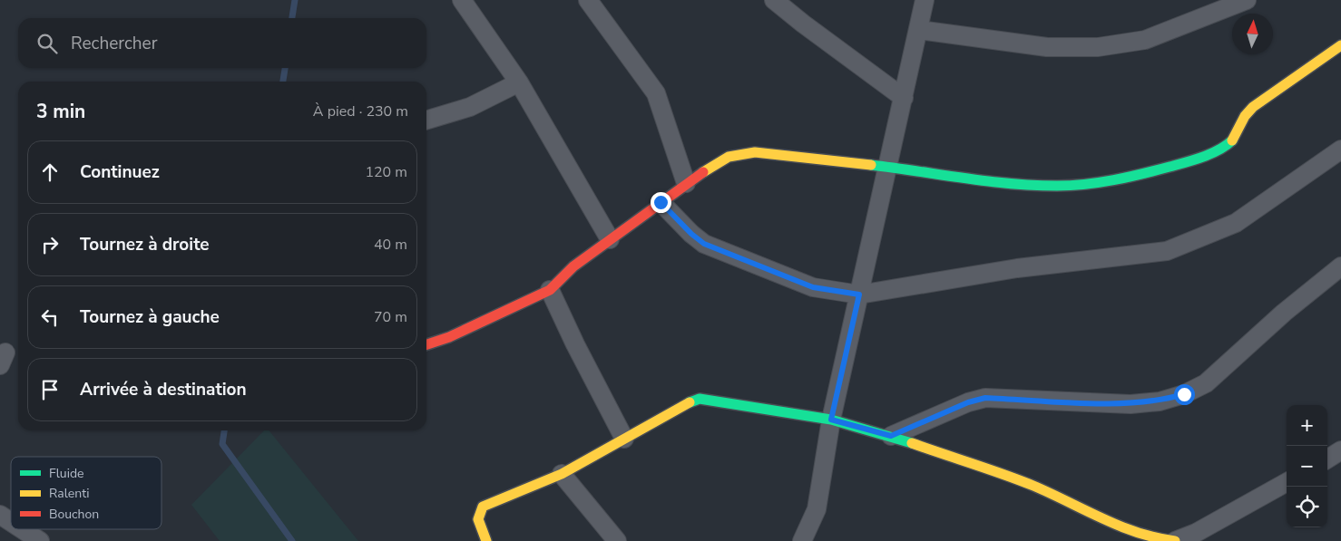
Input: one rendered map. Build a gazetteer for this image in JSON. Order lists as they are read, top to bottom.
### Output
{
  "legend": ["Fluide", "Ralenti", "Bouchon"],
  "north": "top",
  "page": {
    "search": "Rechercher",
    "heading": ["3 min", "À pied · 230 m"],
    "list": [
      ["Continuez", "120 m"],
      ["Tournez à droite", "40 m"],
      ["Tournez à gauche", "70 m"],
      "Arrivée à destination"
    ],
    "map_buttons": ["+", "−"]
  }
}
